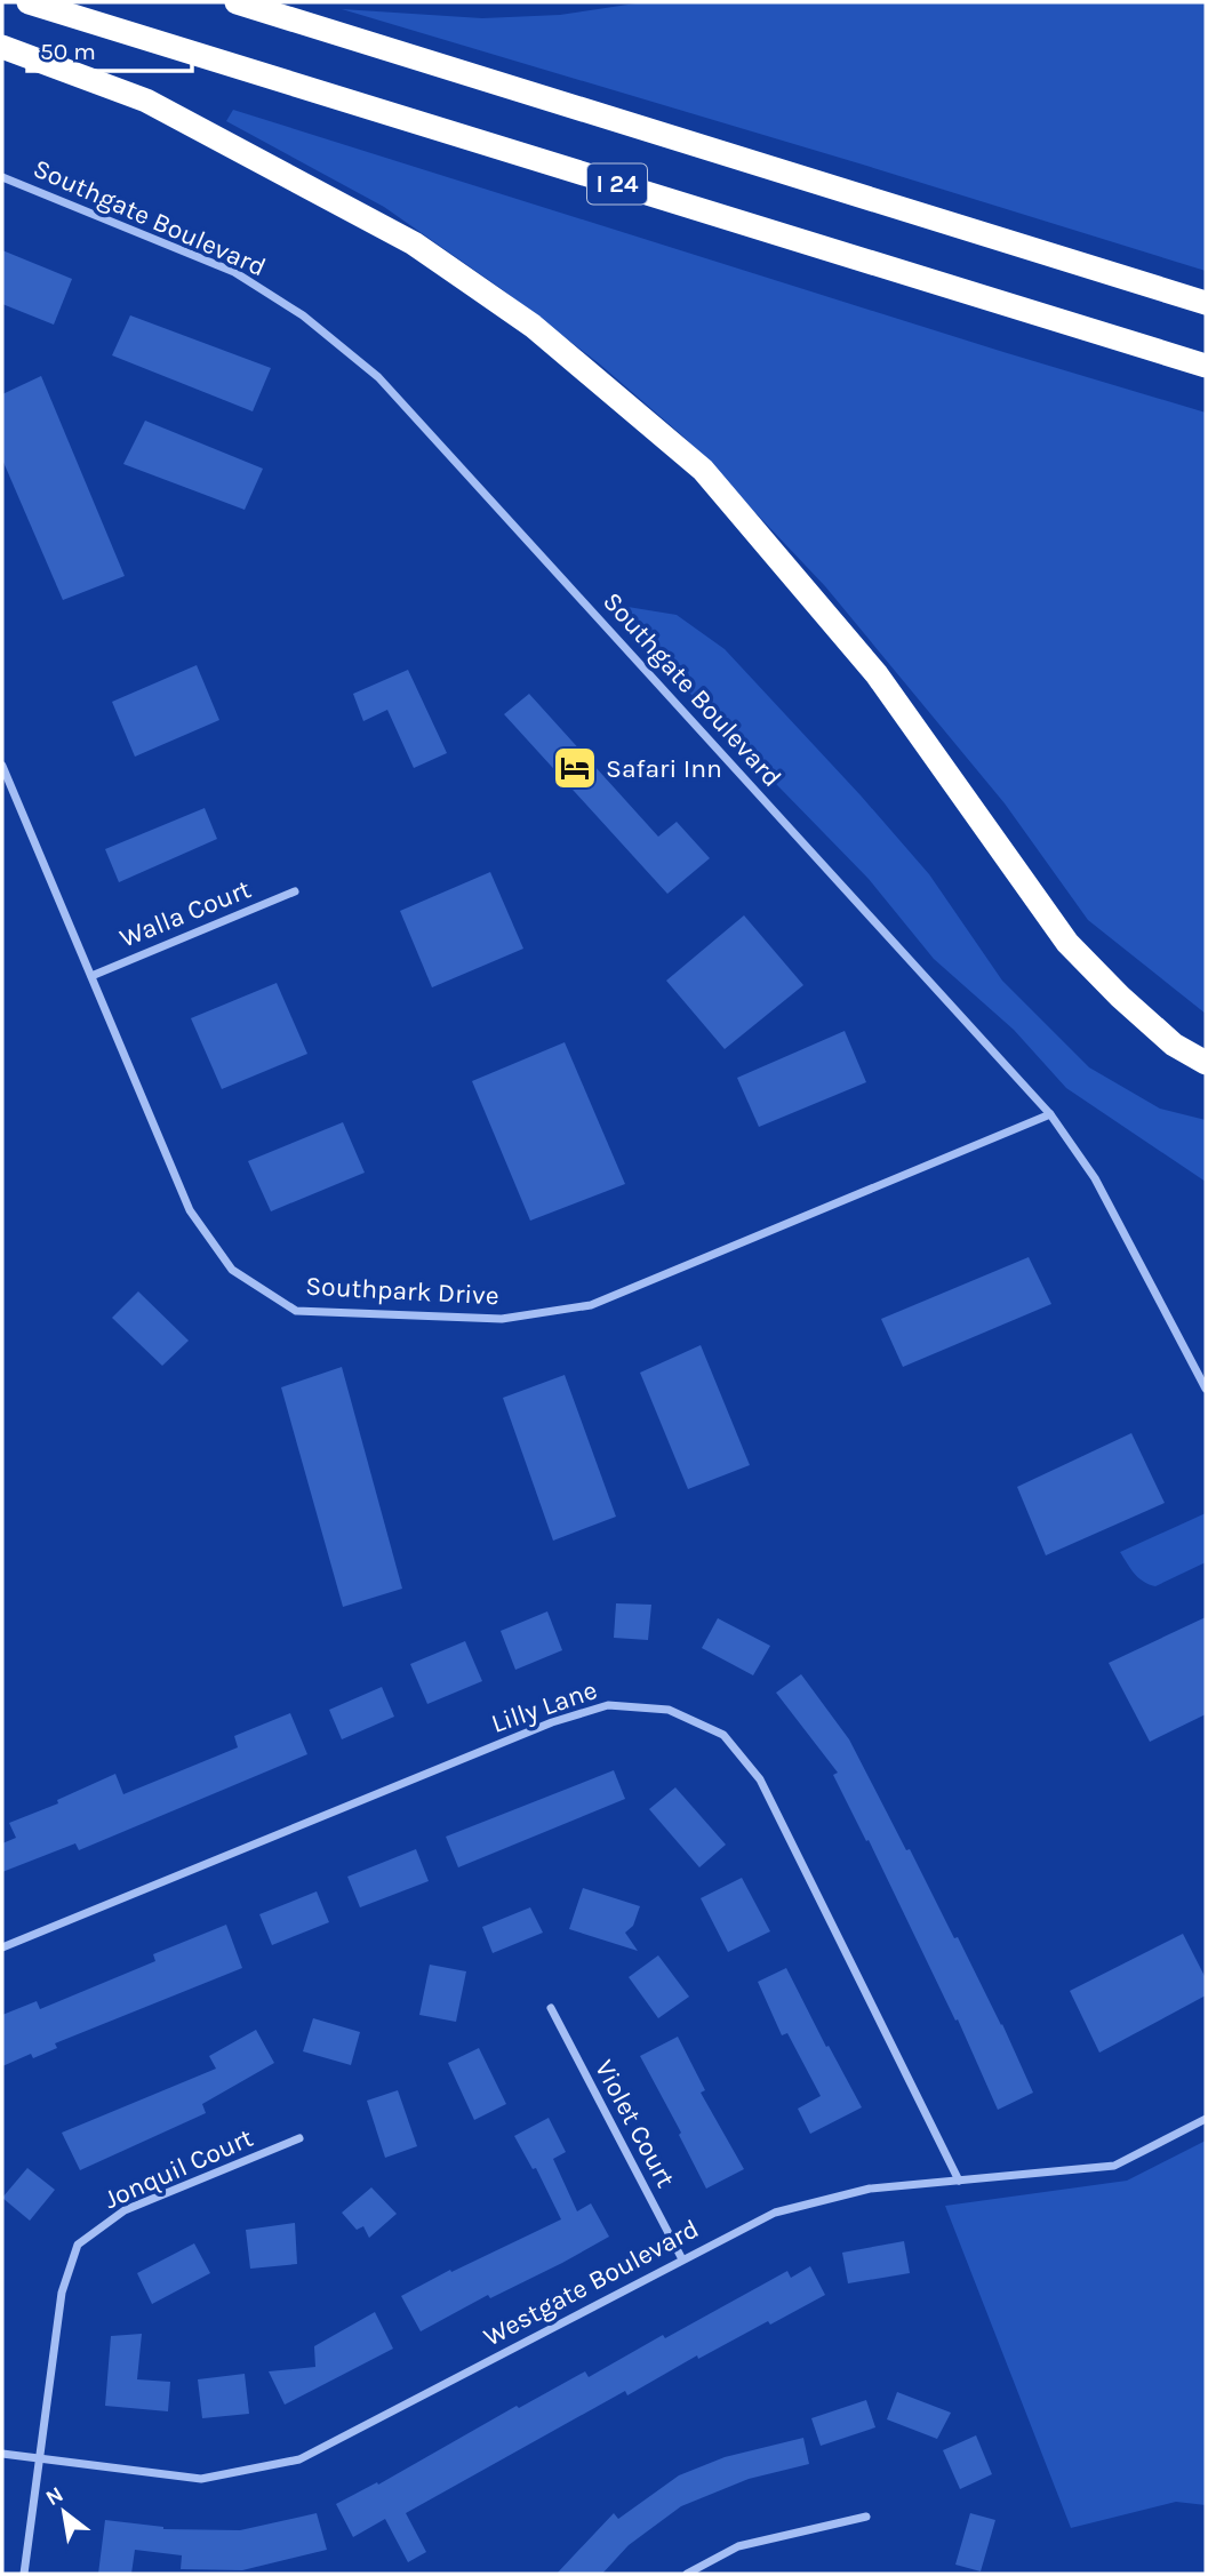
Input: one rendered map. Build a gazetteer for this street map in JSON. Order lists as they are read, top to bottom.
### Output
{
  "streets": {
    "highway": ["I 24"],
    "street": [
      "Southgate Boulevard",
      "Walla Court",
      "Southpark Drive",
      "Lilly Lane",
      "Violet Court",
      "Jonquil Court",
      "Westgate Boulevard"
    ]
  },
  "crossings": [
    ["Southgate Boulevard", "Southpark Drive"],
    ["Walla Court", "Southpark Drive"],
    ["Lilly Lane", "Westgate Boulevard"],
    ["Violet Court", "Westgate Boulevard"],
    ["Jonquil Court", "Westgate Boulevard"]
  ],
  "places": {
    "hotel": ["Safari Inn"]
  },
  "scale_bar": "50 m",
  "north": "top left"
}
